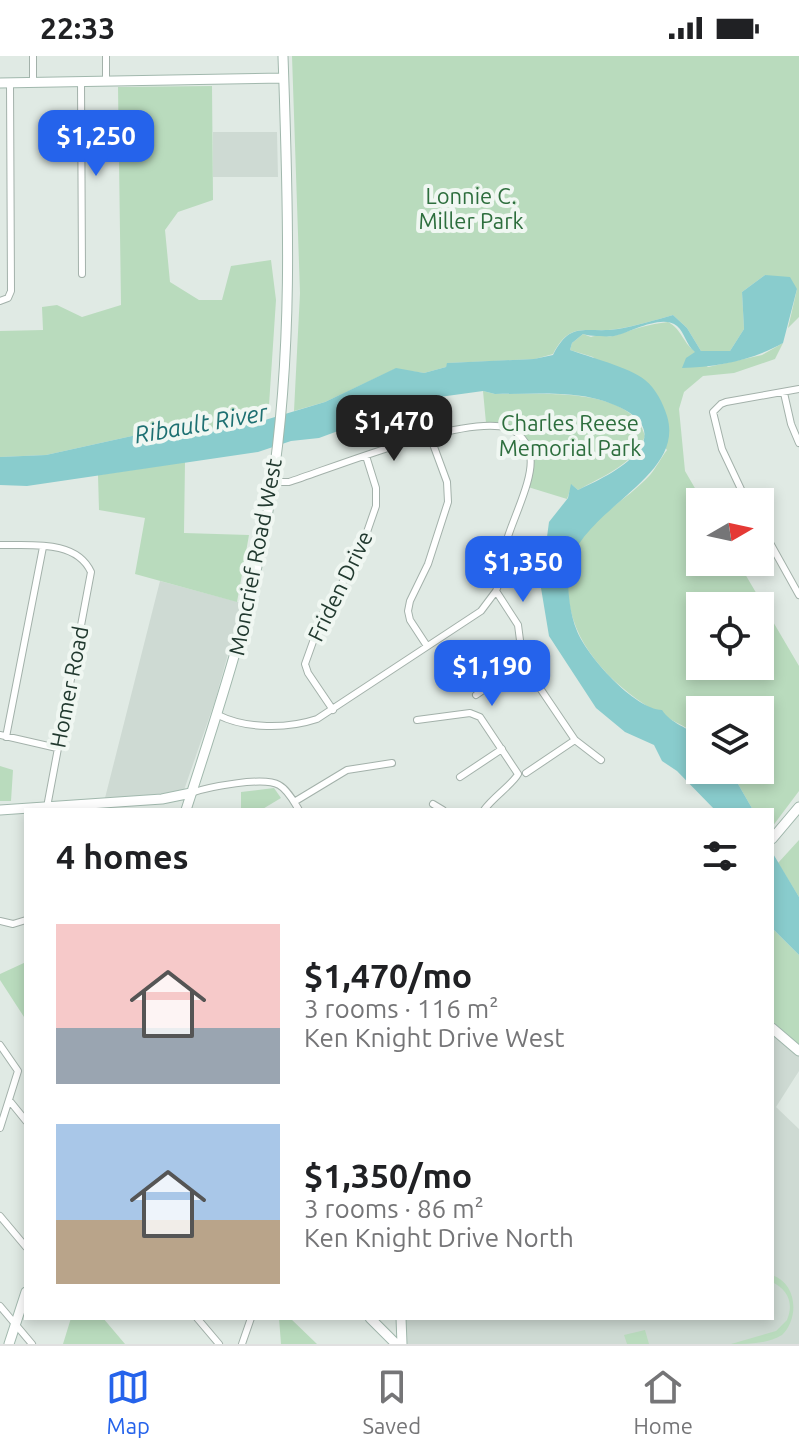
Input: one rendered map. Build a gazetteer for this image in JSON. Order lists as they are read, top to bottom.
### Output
{
  "streets": {
    "main road": ["Moncrief Road West"],
    "street": ["Friden Drive", "Homer Road"]
  },
  "water": ["Ribault River"],
  "parks": ["Lonnie C. Miller Park", "Charles Reese Memorial Park"],
  "north": "right",
  "page": {
    "status": "22:33",
    "price": [
      "$1,250",
      "$1,470",
      "$1,350",
      "$1,190"
    ],
    "heading": "4 homes",
    "list": [
      {
        "name": "$1,470/mo",
        "note": "3 rooms · 116 m² · Ken Knight Drive West"
      },
      {
        "name": "$1,350/mo",
        "note": "3 rooms · 86 m² · Ken Knight Drive North"
      }
    ],
    "tabs": ["Map", "Saved", "Home"]
  }
}
